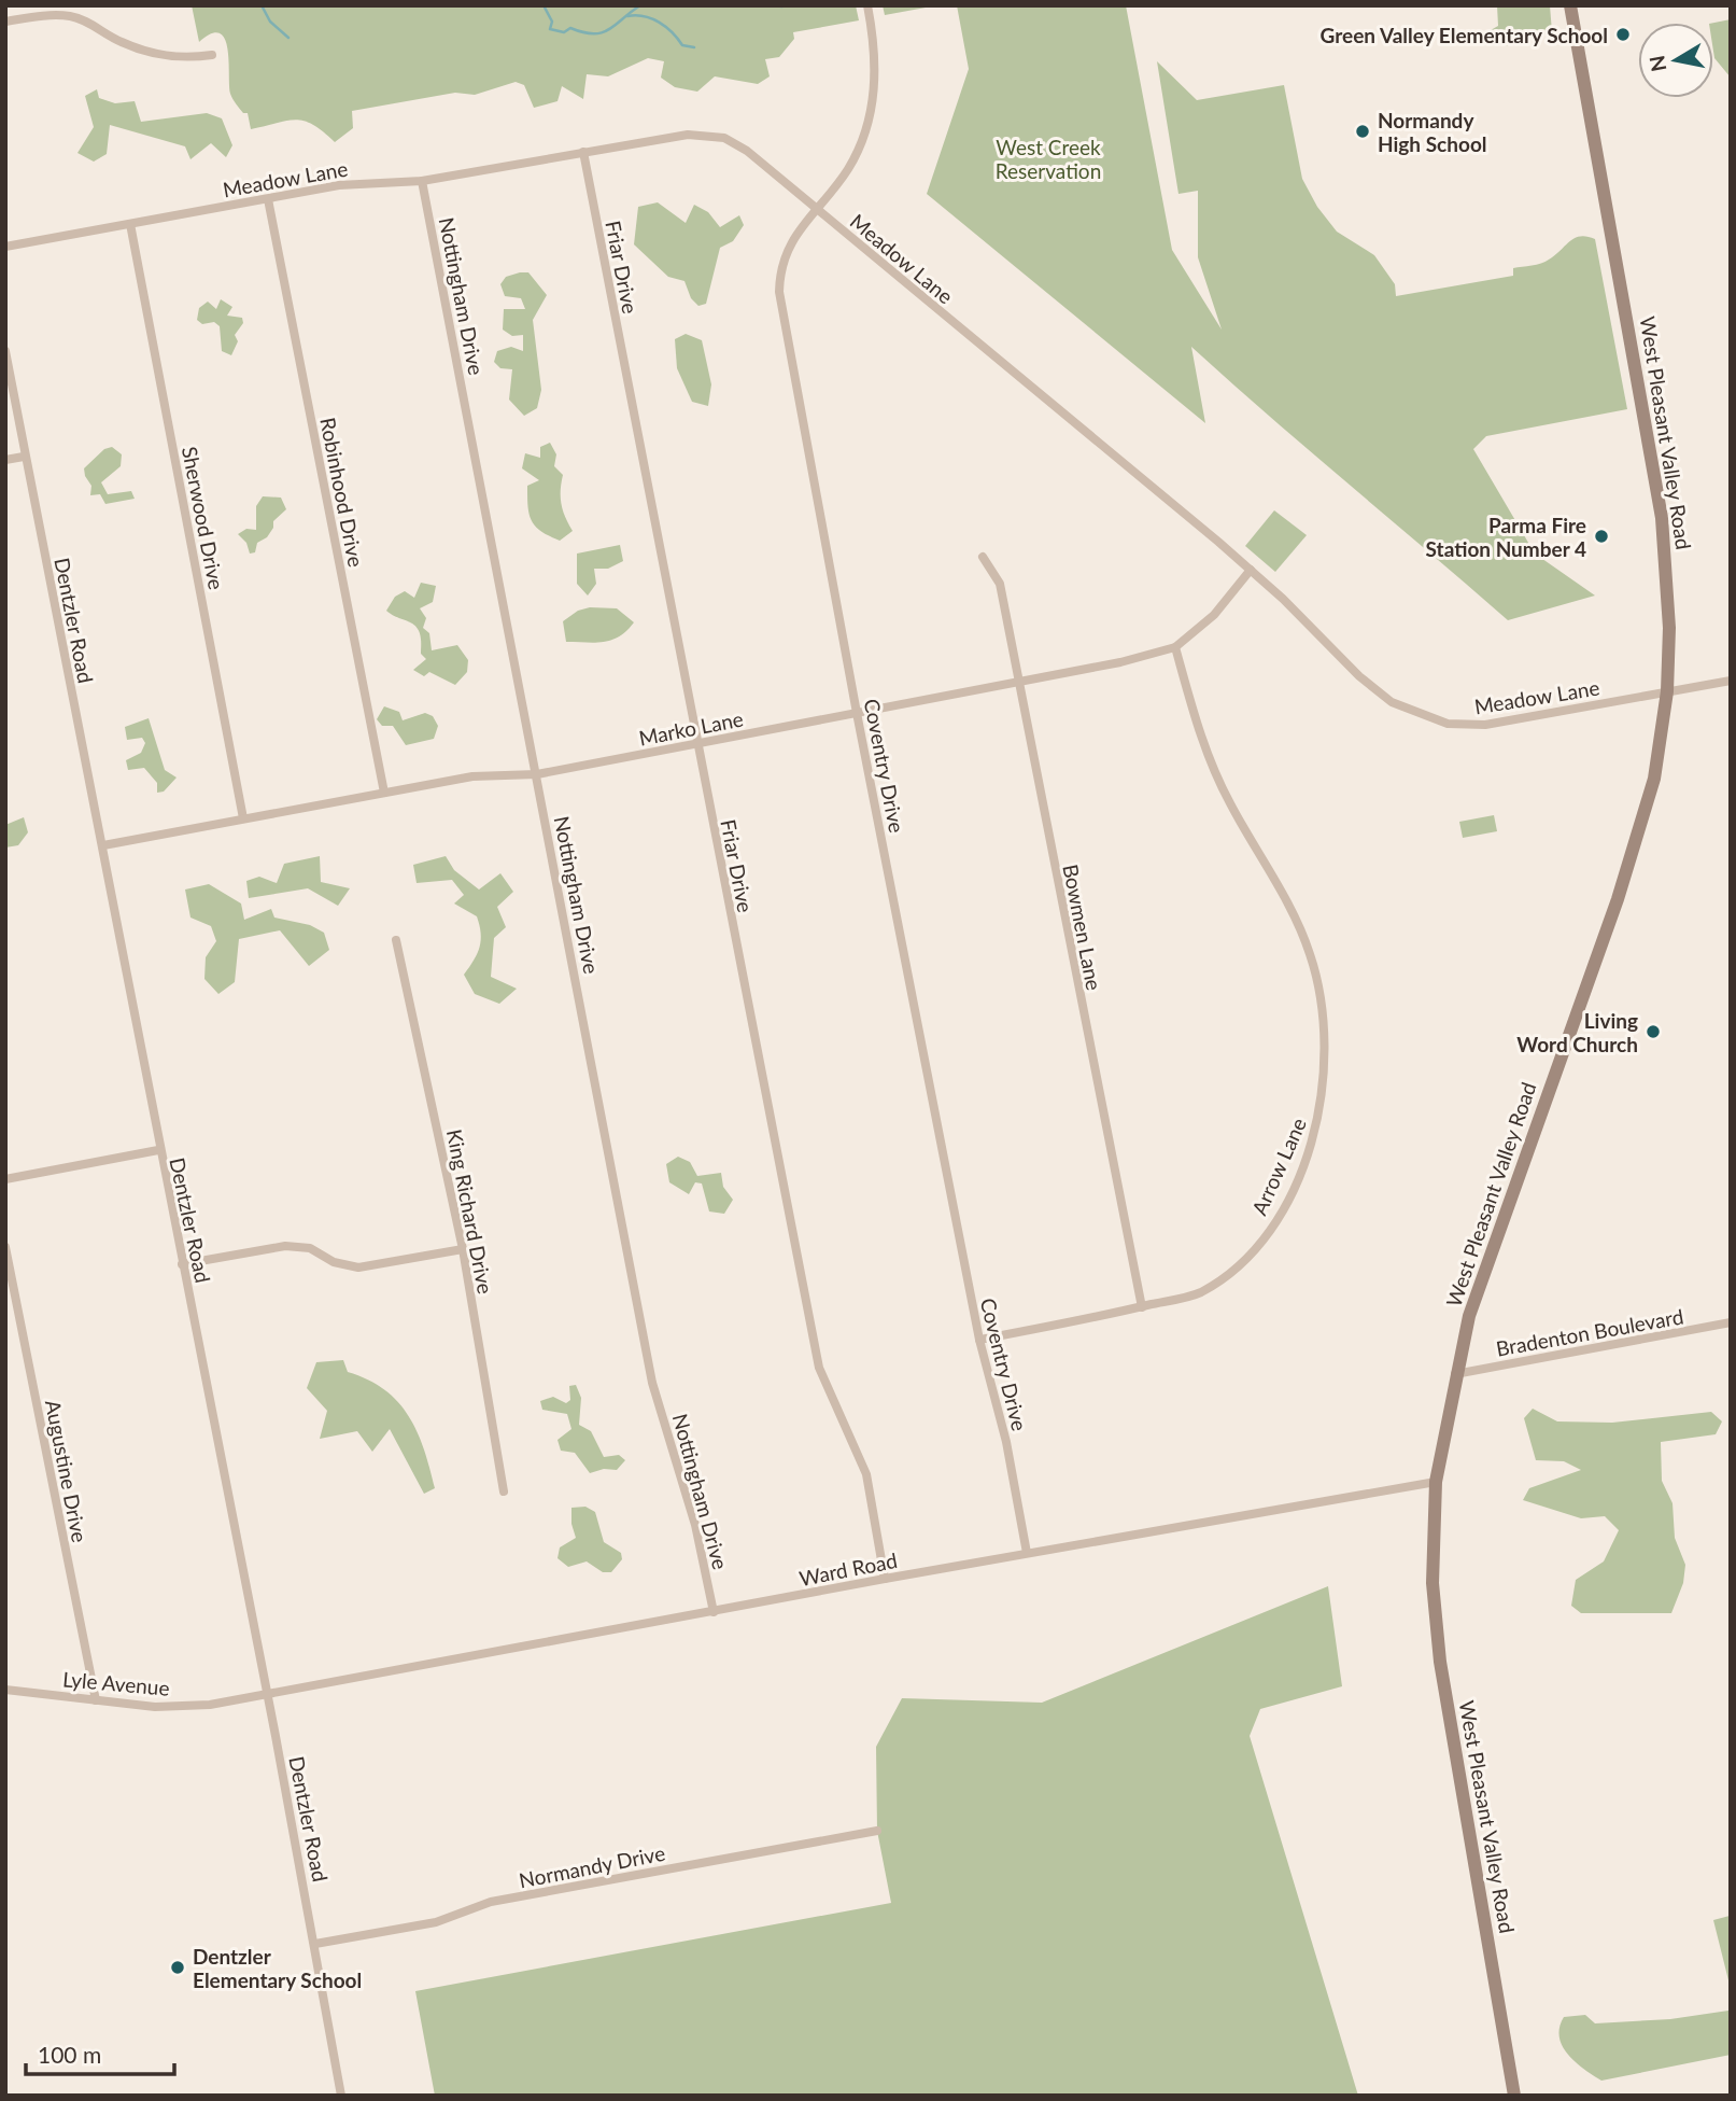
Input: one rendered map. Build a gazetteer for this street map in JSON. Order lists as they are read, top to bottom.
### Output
{
  "streets": {
    "main road": ["West Pleasant Valley Road"],
    "street": [
      "Meadow Lane",
      "Friar Drive",
      "Nottingham Drive",
      "Robinhood Drive",
      "Sherwood Drive",
      "Dentzler Road",
      "Marko Lane",
      "Coventry Drive",
      "Bowmen Lane",
      "Arrow Lane",
      "King Richard Drive",
      "Bradenton Boulevard",
      "Augustine Drive",
      "Ward Road",
      "Lyle Avenue",
      "Normandy Drive"
    ]
  },
  "crossings": [
    ["Meadow Lane", "Friar Drive"],
    ["Meadow Lane", "Nottingham Drive"],
    ["Meadow Lane", "West Pleasant Valley Road"],
    ["Meadow Lane", "Robinhood Drive"],
    ["Meadow Lane", "Sherwood Drive"],
    ["Meadow Lane", "Marko Lane"],
    ["Meadow Lane", "Coventry Drive"],
    ["Friar Drive", "Marko Lane"],
    ["Friar Drive", "Ward Road"],
    ["Nottingham Drive", "Marko Lane"],
    ["Nottingham Drive", "Ward Road"],
    ["West Pleasant Valley Road", "Bradenton Boulevard"],
    ["West Pleasant Valley Road", "Ward Road"],
    ["Robinhood Drive", "Marko Lane"],
    ["Sherwood Drive", "Marko Lane"],
    ["Dentzler Road", "Marko Lane"],
    ["Dentzler Road", "Ward Road"],
    ["Dentzler Road", "Lyle Avenue"],
    ["Dentzler Road", "Normandy Drive"],
    ["Marko Lane", "Coventry Drive"],
    ["Marko Lane", "Bowmen Lane"],
    ["Marko Lane", "Arrow Lane"],
    ["Coventry Drive", "Arrow Lane"],
    ["Coventry Drive", "Ward Road"],
    ["Bowmen Lane", "Arrow Lane"],
    ["Augustine Drive", "Lyle Avenue"],
    ["Ward Road", "Lyle Avenue"]
  ],
  "parks": ["West Creek Reservation"],
  "places": [
    "Green Valley Elementary School",
    "Normandy High School",
    "Parma Fire Station Number 4",
    "Living Word Church",
    "Dentzler Elementary School"
  ],
  "scale_bar": "100 m",
  "north": "left"
}
